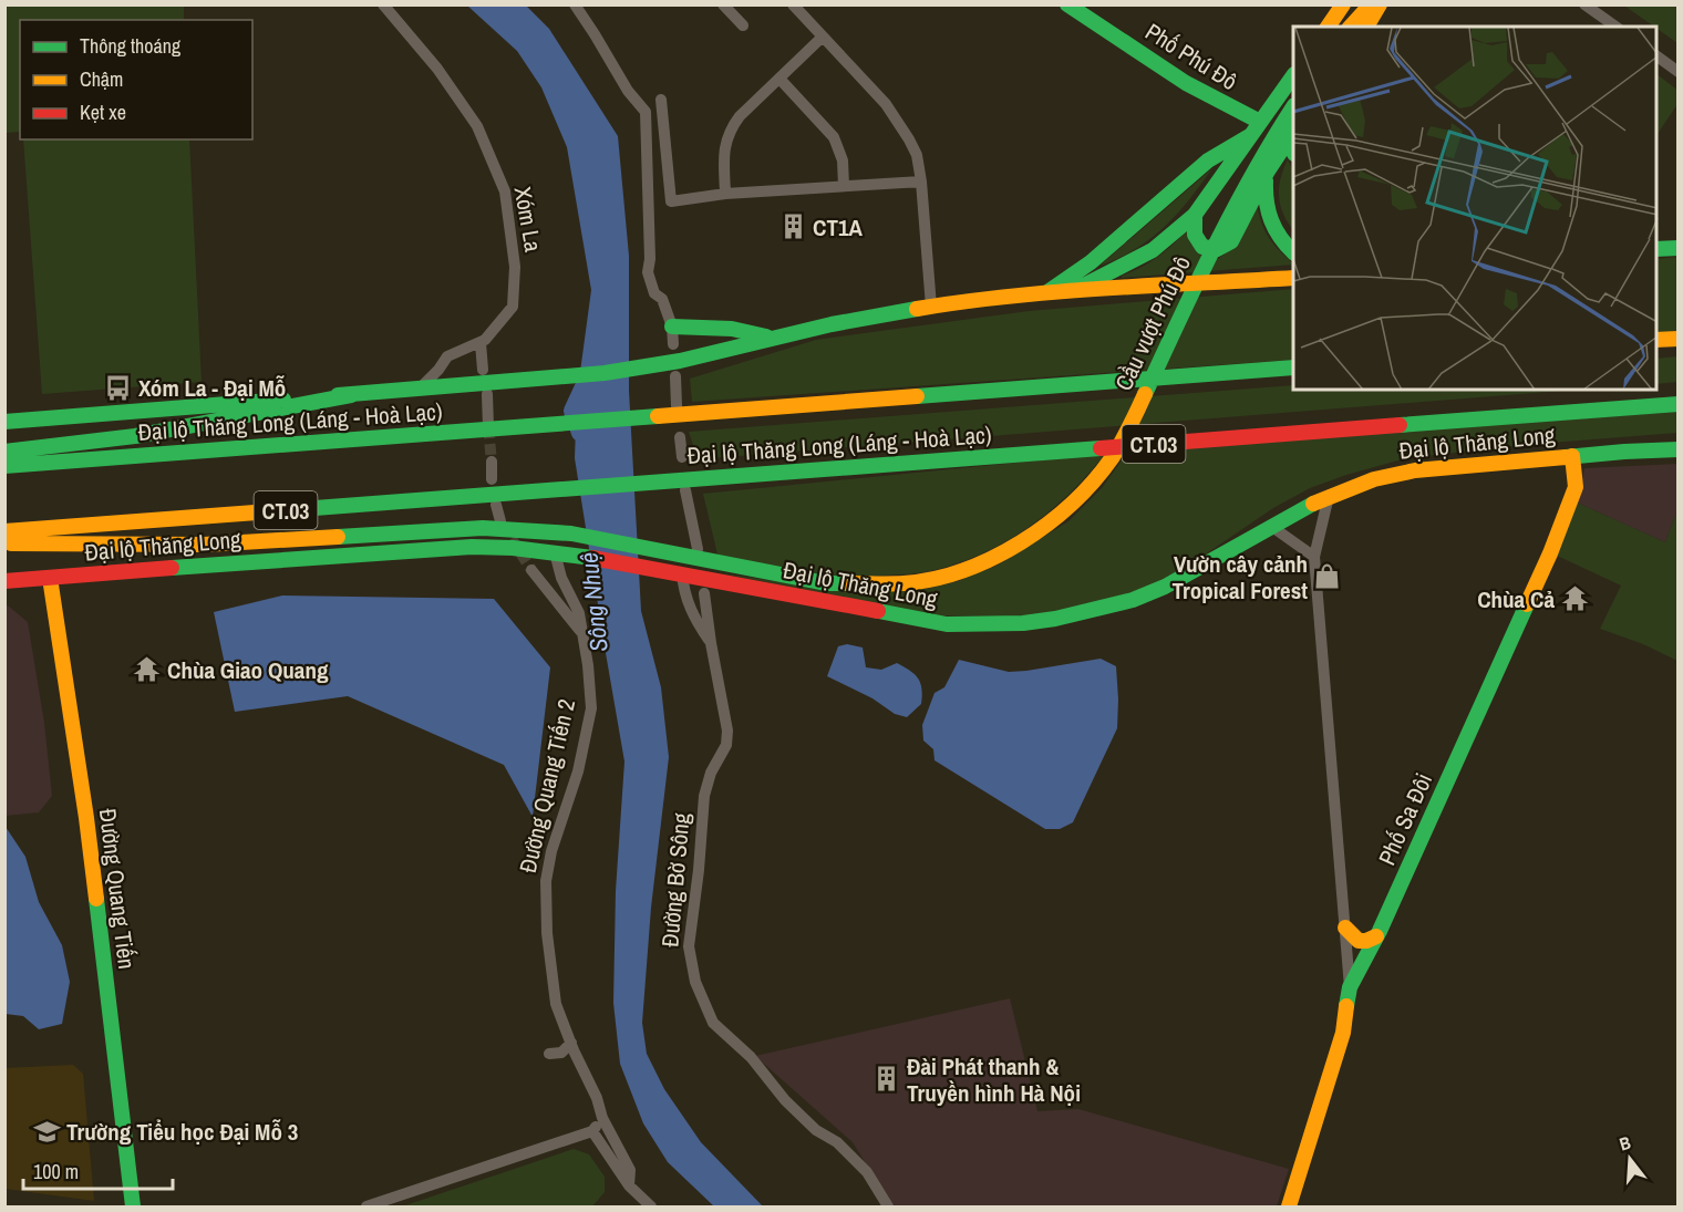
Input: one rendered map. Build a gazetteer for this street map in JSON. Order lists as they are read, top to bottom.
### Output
{
  "streets": {
    "main road": [
      "Phố Phú Đô",
      "Cầu vượt Phú Đô",
      "Đại lộ Thăng Long (Láng - Hoà Lạc)",
      "Đại lộ Thăng Long",
      "CT.03",
      "Phố Sa Đôi",
      "Đường Quang Tiến"
    ],
    "street": ["Xóm La", "Đường Quang Tiến 2", "Đường Bờ Sông"]
  },
  "crossings": [
    ["Đại lộ Thăng Long", "Đường Quang Tiến 2"],
    ["Đại lộ Thăng Long", "Phố Sa Đôi"],
    ["Đại lộ Thăng Long", "Đường Bờ Sông"],
    ["Đại lộ Thăng Long", "Đường Quang Tiến"]
  ],
  "water": ["Sông Nhuệ"],
  "places": {
    "building": ["CT1A", "Đài Phát thanh & Truyền hình Hà Nội"],
    "bus stop": ["Xóm La - Đại Mỗ"],
    "shop": ["Vườn cây cảnh Tropical Forest"],
    "temple": ["Chùa Cả", "Chùa Giao Quang"],
    "school or university": ["Trường Tiểu học Đại Mỗ 3"]
  },
  "legend": ["Thông thoáng", "Chậm", "Kẹt xe"],
  "scale_bar": "100 m",
  "north": "top"
}
